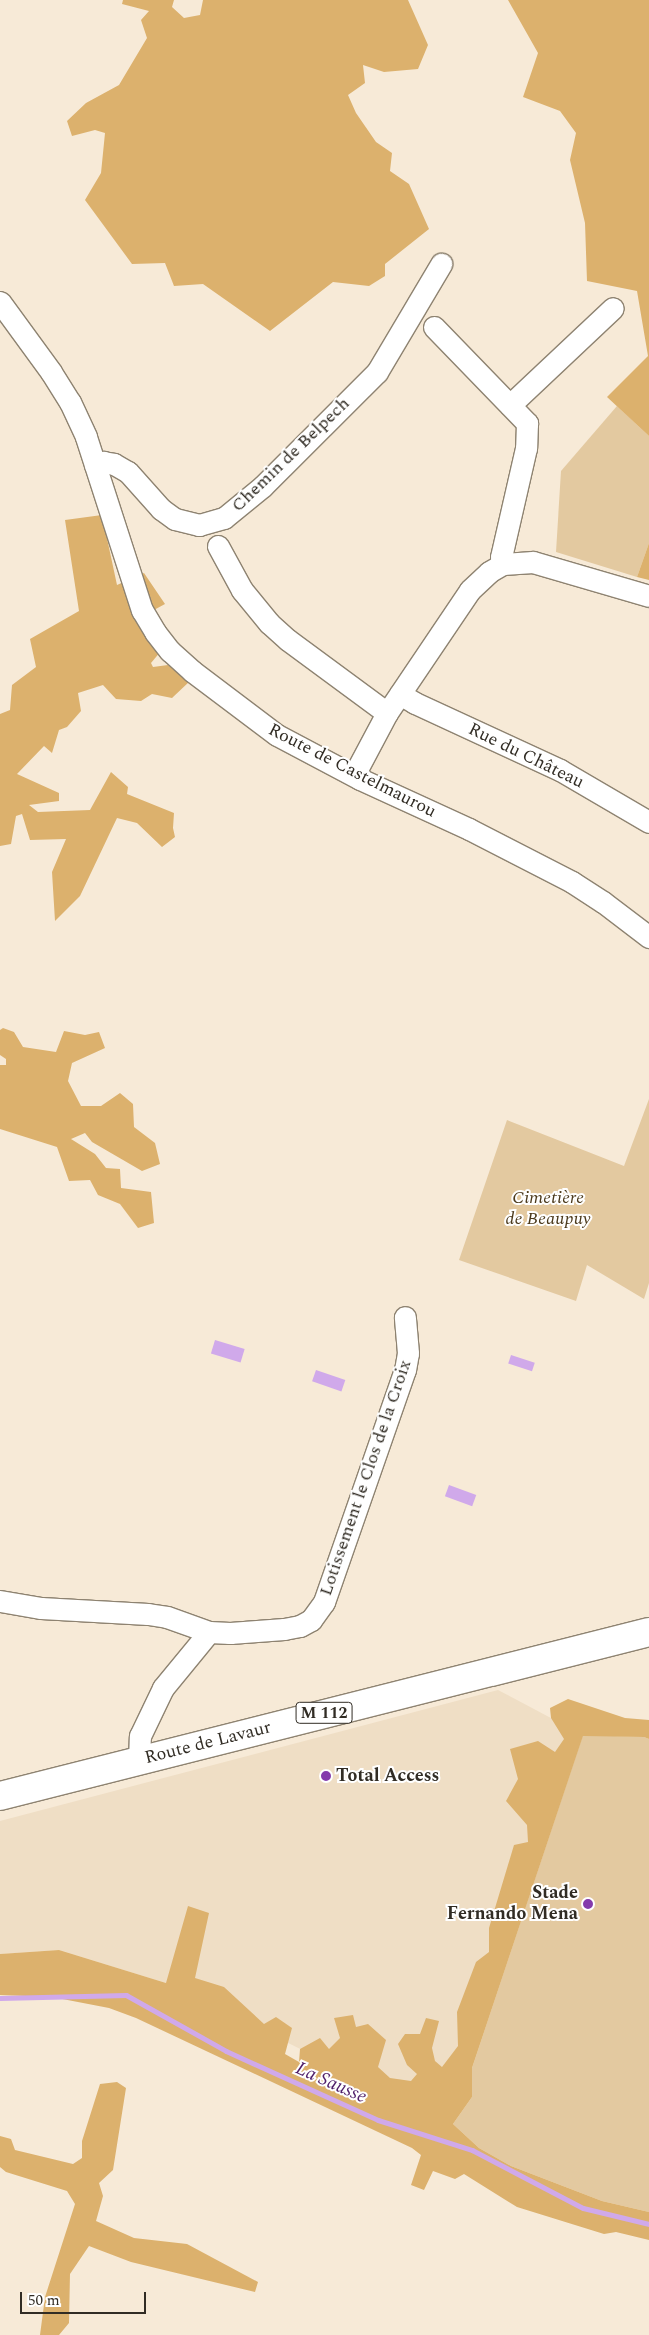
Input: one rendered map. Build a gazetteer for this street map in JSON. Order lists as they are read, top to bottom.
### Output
{
  "streets": {
    "main road": ["M 112", "Route de Lavaur"],
    "street": [
      "Chemin de Belpech",
      "Rue du Château",
      "Route de Castelmaurou",
      "Lotissement le Clos de la Croix"
    ]
  },
  "crossings": [
    ["Chemin de Belpech", "Route de Castelmaurou"]
  ],
  "water": ["La Sausse"],
  "parks": ["Cimetière de Beaupuy"],
  "places": ["Total Access", "Stade Fernando Mena"],
  "scale_bar": "50 m"
}
